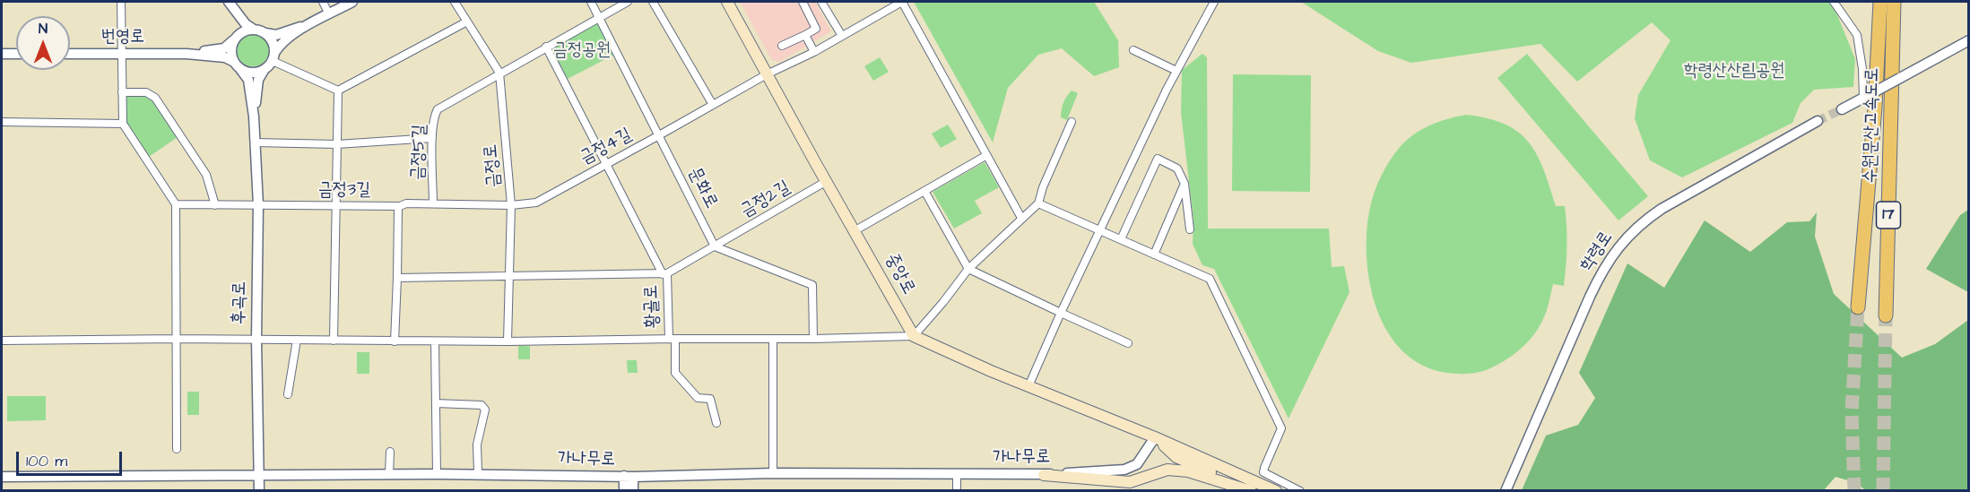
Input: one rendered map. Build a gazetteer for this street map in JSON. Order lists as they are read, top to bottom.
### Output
{
  "streets": {
    "highway": ["수원문산고속도로", "17"],
    "main road": ["중앙로"],
    "street": [
      "번영로",
      "금정4길",
      "금정5길",
      "금정로",
      "문화로",
      "금정3길",
      "금정2길",
      "학령로",
      "후곡로",
      "황골로",
      "가나무로"
    ]
  },
  "crossings": [
    ["금정4길", "금정로"],
    ["금정4길", "문화로"],
    ["금정4길", "금정3길"],
    ["금정4길", "중앙로"],
    ["금정5길", "금정로"],
    ["금정5길", "문화로"],
    ["금정5길", "금정3길"],
    ["금정로", "금정3길"],
    ["금정로", "금정2길"],
    ["문화로", "금정2길"],
    ["금정3길", "후곡로"],
    ["금정2길", "중앙로"],
    ["금정2길", "황골로"],
    ["후곡로", "가나무로"]
  ],
  "parks": ["금정공원", "학령산산림공원"],
  "scale_bar": "100 m",
  "north": "top"
}
